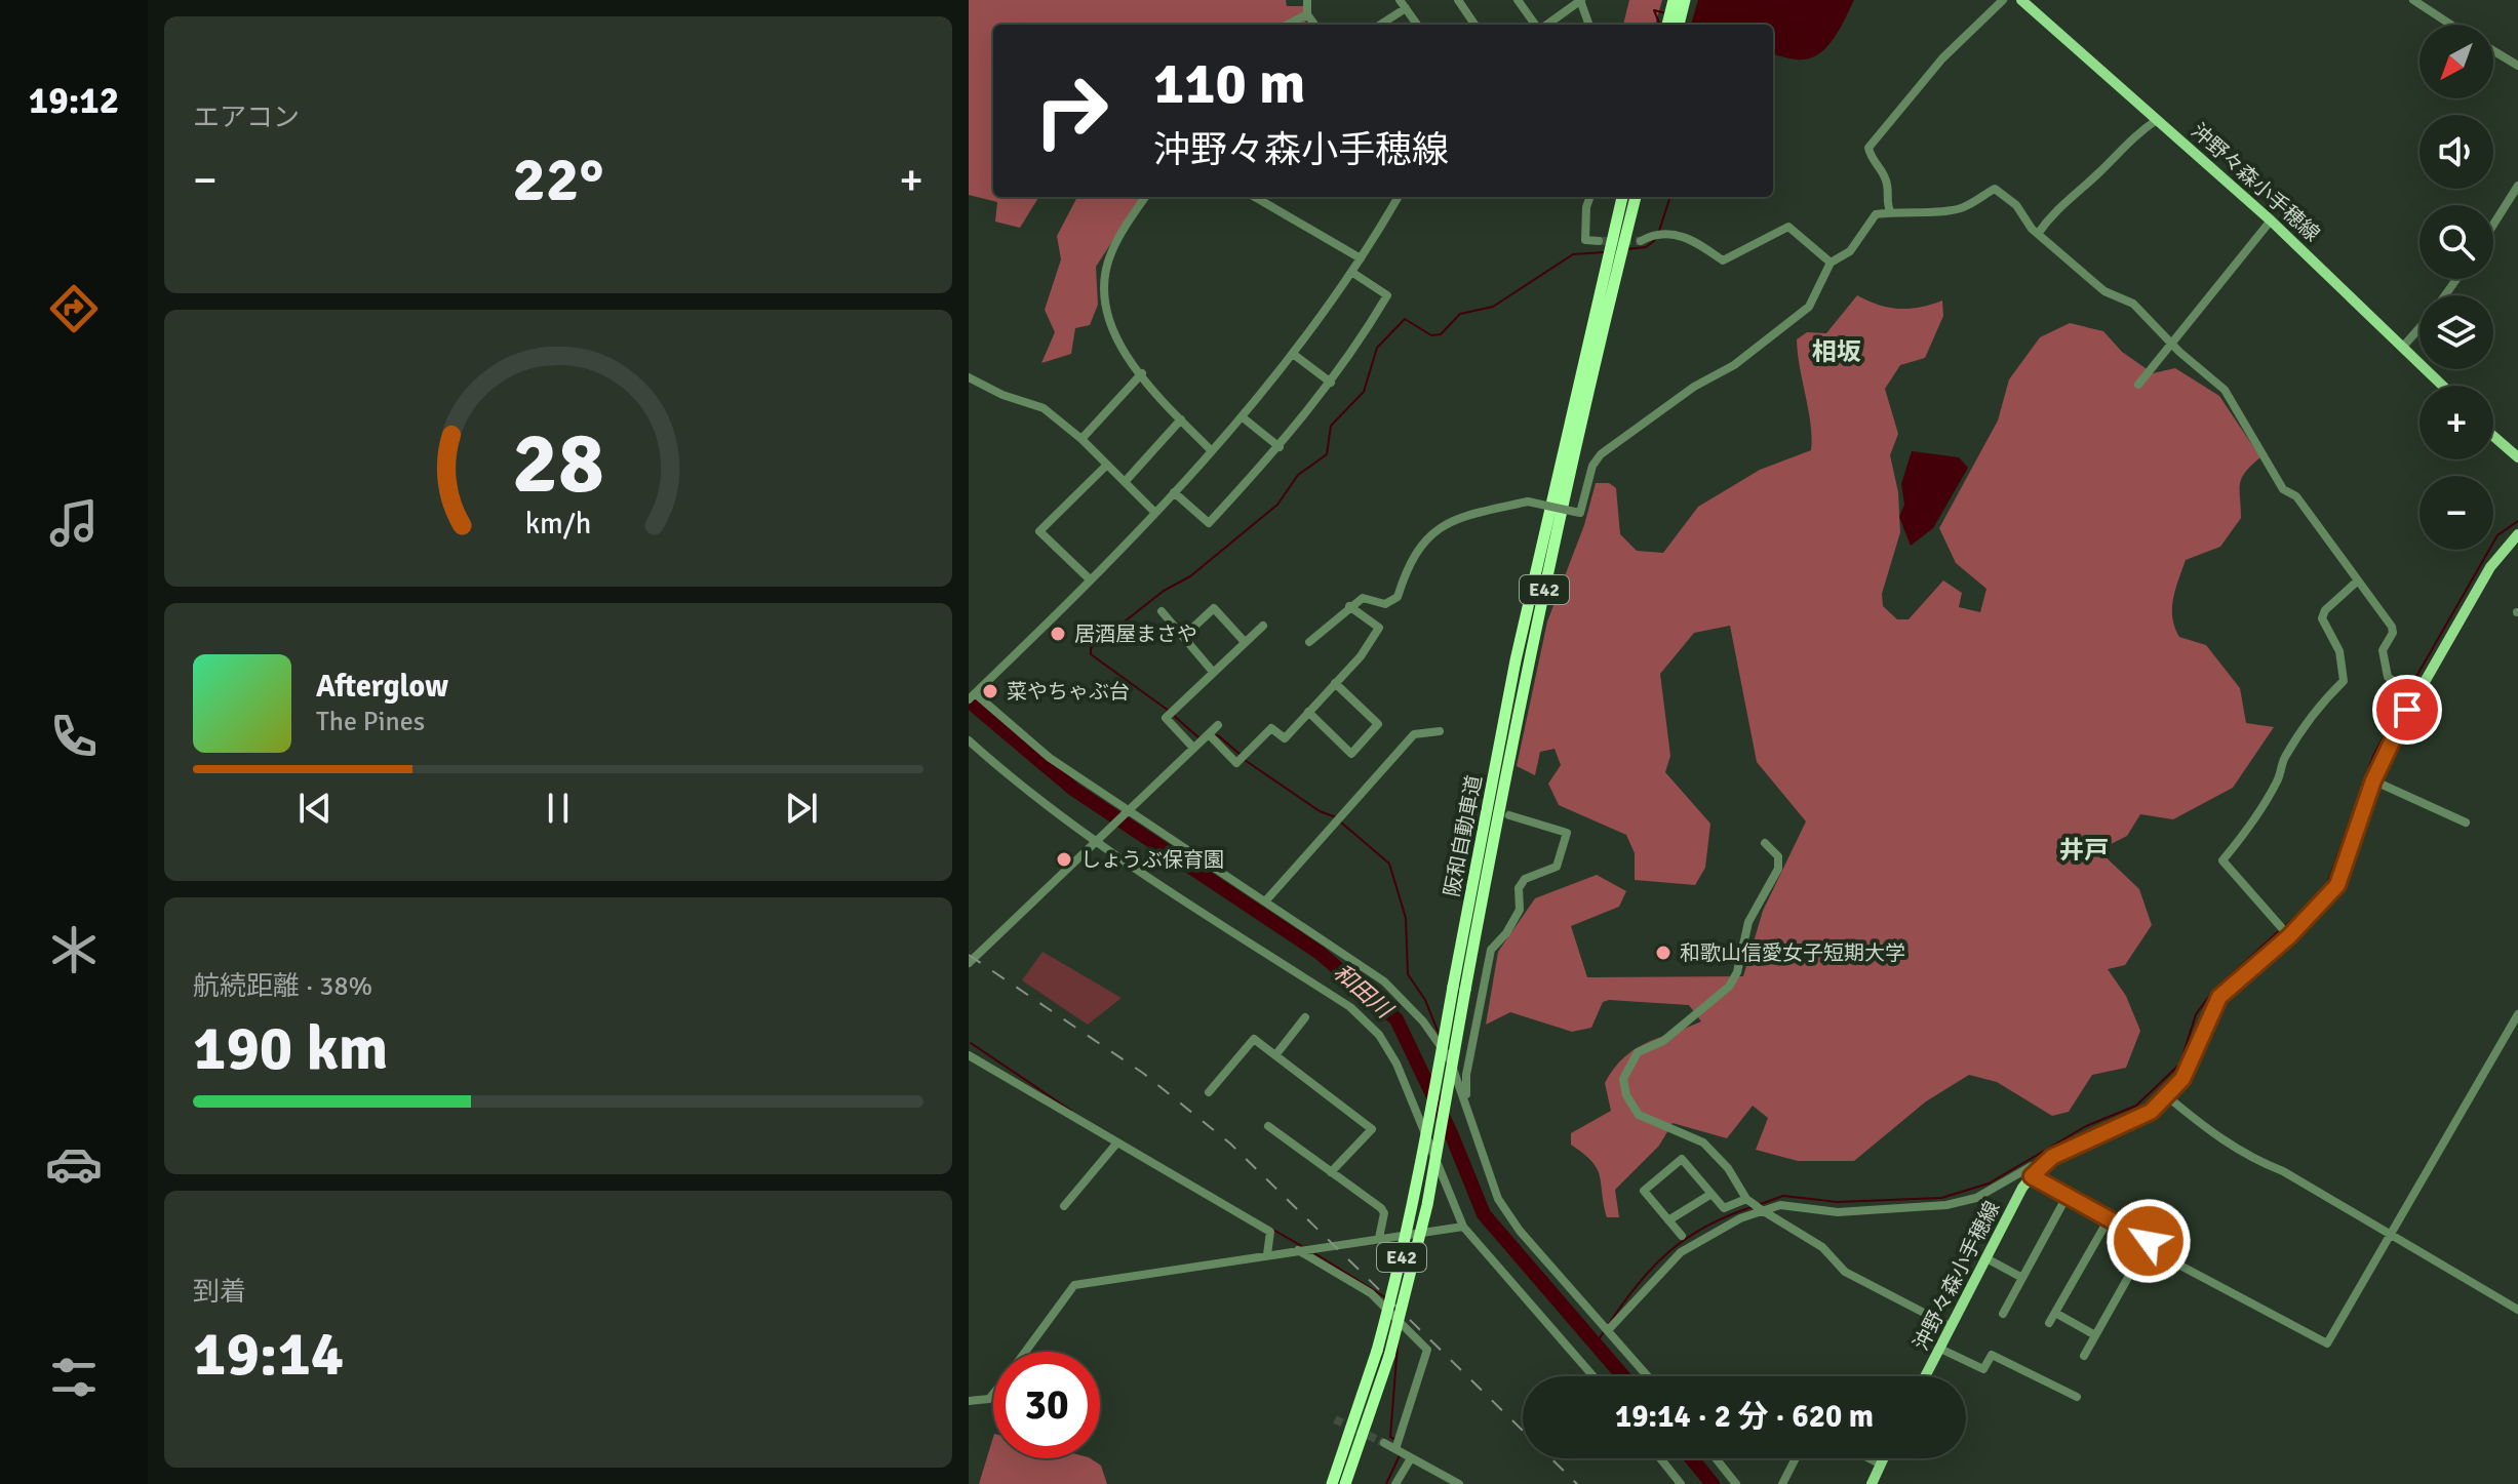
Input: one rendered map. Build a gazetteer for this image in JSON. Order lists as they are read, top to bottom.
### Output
{
  "streets": {
    "highway": ["E42", "阪和自動車道"],
    "main road": ["沖野々森小手穂線"]
  },
  "districts": ["相坂", "井戸"],
  "water": ["和田川"],
  "places": [
    "居酒屋まさや",
    "菜やちゃぶ台",
    "しょうぶ保育園",
    "和歌山信愛女子短期大学"
  ],
  "north": "bottom left",
  "page": {
    "tabs": "19:12",
    "tile": [
      "エアコン",
      ["航続距離 · 38%", "190 km"],
      ["到着", "19:14"]
    ],
    "map_buttons": ["+", "−"],
    "turn": ["110 m", "沖野々森小手穂線"],
    "heat": ["−", "22°", "+"],
    "song": ["Afterglow", "The Pines"],
    "limit": "30",
    "trip": "19:14 · 2 分 · 620 m",
    "gauge": ["28", "km/h"]
  }
}
